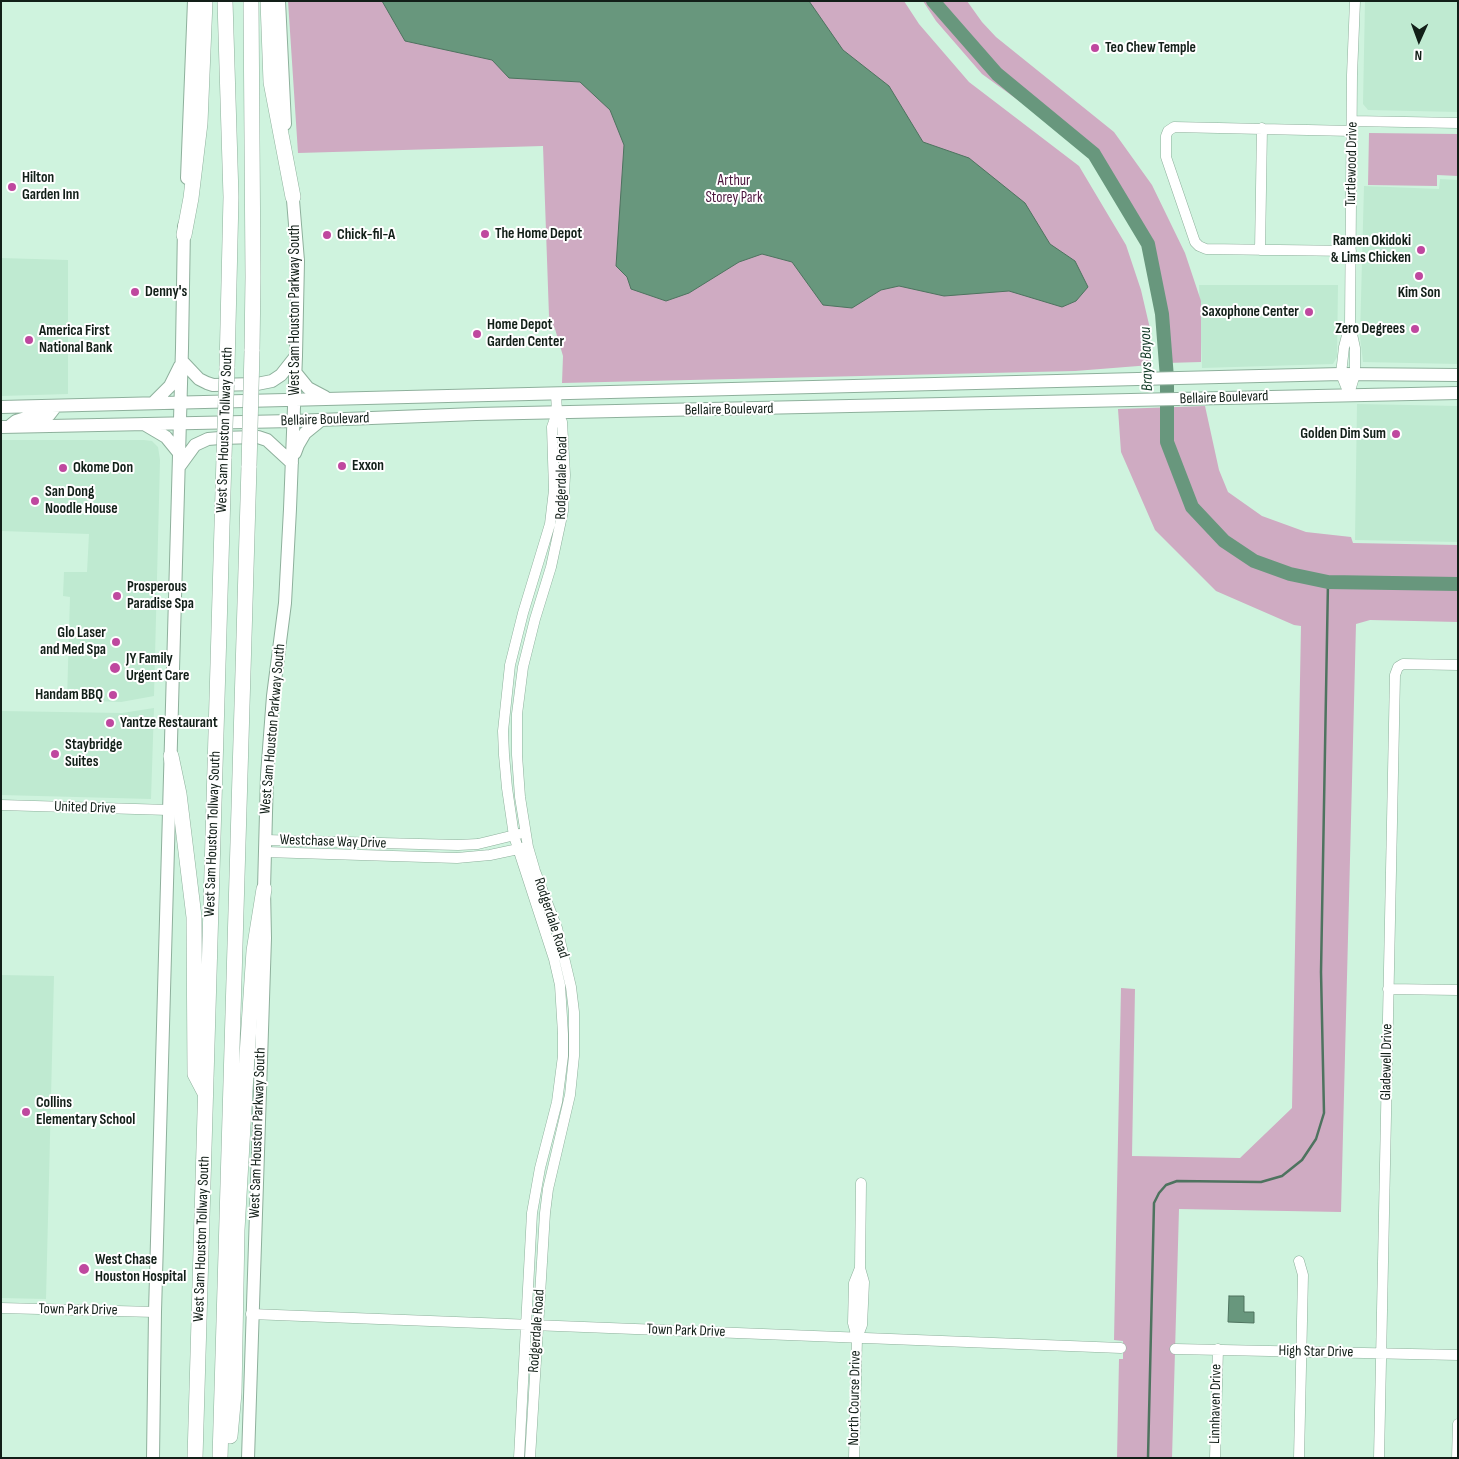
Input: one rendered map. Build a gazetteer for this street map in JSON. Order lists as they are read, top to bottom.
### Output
{
  "streets": {
    "highway": ["West Sam Houston Tollway South"],
    "main road": ["West Sam Houston Parkway South", "Bellaire Boulevard"],
    "street": [
      "Turtlewood Drive",
      "Rodgerdale Road",
      "United Drive",
      "Westchase Way Drive",
      "Gladewell Drive",
      "Town Park Drive",
      "High Star Drive",
      "North Course Drive",
      "Linnhaven Drive"
    ]
  },
  "crossings": [
    ["Turtlewood Drive", "Bellaire Boulevard"],
    ["West Sam Houston Parkway South", "Bellaire Boulevard"],
    ["West Sam Houston Parkway South", "Westchase Way Drive"],
    ["West Sam Houston Parkway South", "Town Park Drive"],
    ["Bellaire Boulevard", "Rodgerdale Road"],
    ["Rodgerdale Road", "Westchase Way Drive"],
    ["Rodgerdale Road", "Town Park Drive"],
    ["Gladewell Drive", "High Star Drive"],
    ["Town Park Drive", "North Course Drive"],
    ["High Star Drive", "Linnhaven Drive"]
  ],
  "water": ["Brays Bayou"],
  "parks": ["Arthur Storey Park"],
  "places": [
    "Teo Chew Temple",
    "Hilton Garden Inn",
    "The Home Depot",
    "Chick-fil-A",
    "Ramen Okidoki & Lims Chicken",
    "Kim Son",
    "Denny's",
    "Saxophone Center",
    "Zero Degrees",
    "Home Depot Garden Center",
    "America First National Bank",
    "Golden Dim Sum",
    "Exxon",
    "Okome Don",
    "San Dong Noodle House",
    "Prosperous Paradise Spa",
    "Glo Laser and Med Spa",
    "JY Family Urgent Care",
    "Handam BBQ",
    "Yantze Restaurant",
    "Staybridge Suites",
    "Collins Elementary School",
    "West Chase Houston Hospital"
  ],
  "north": "bottom"
}
